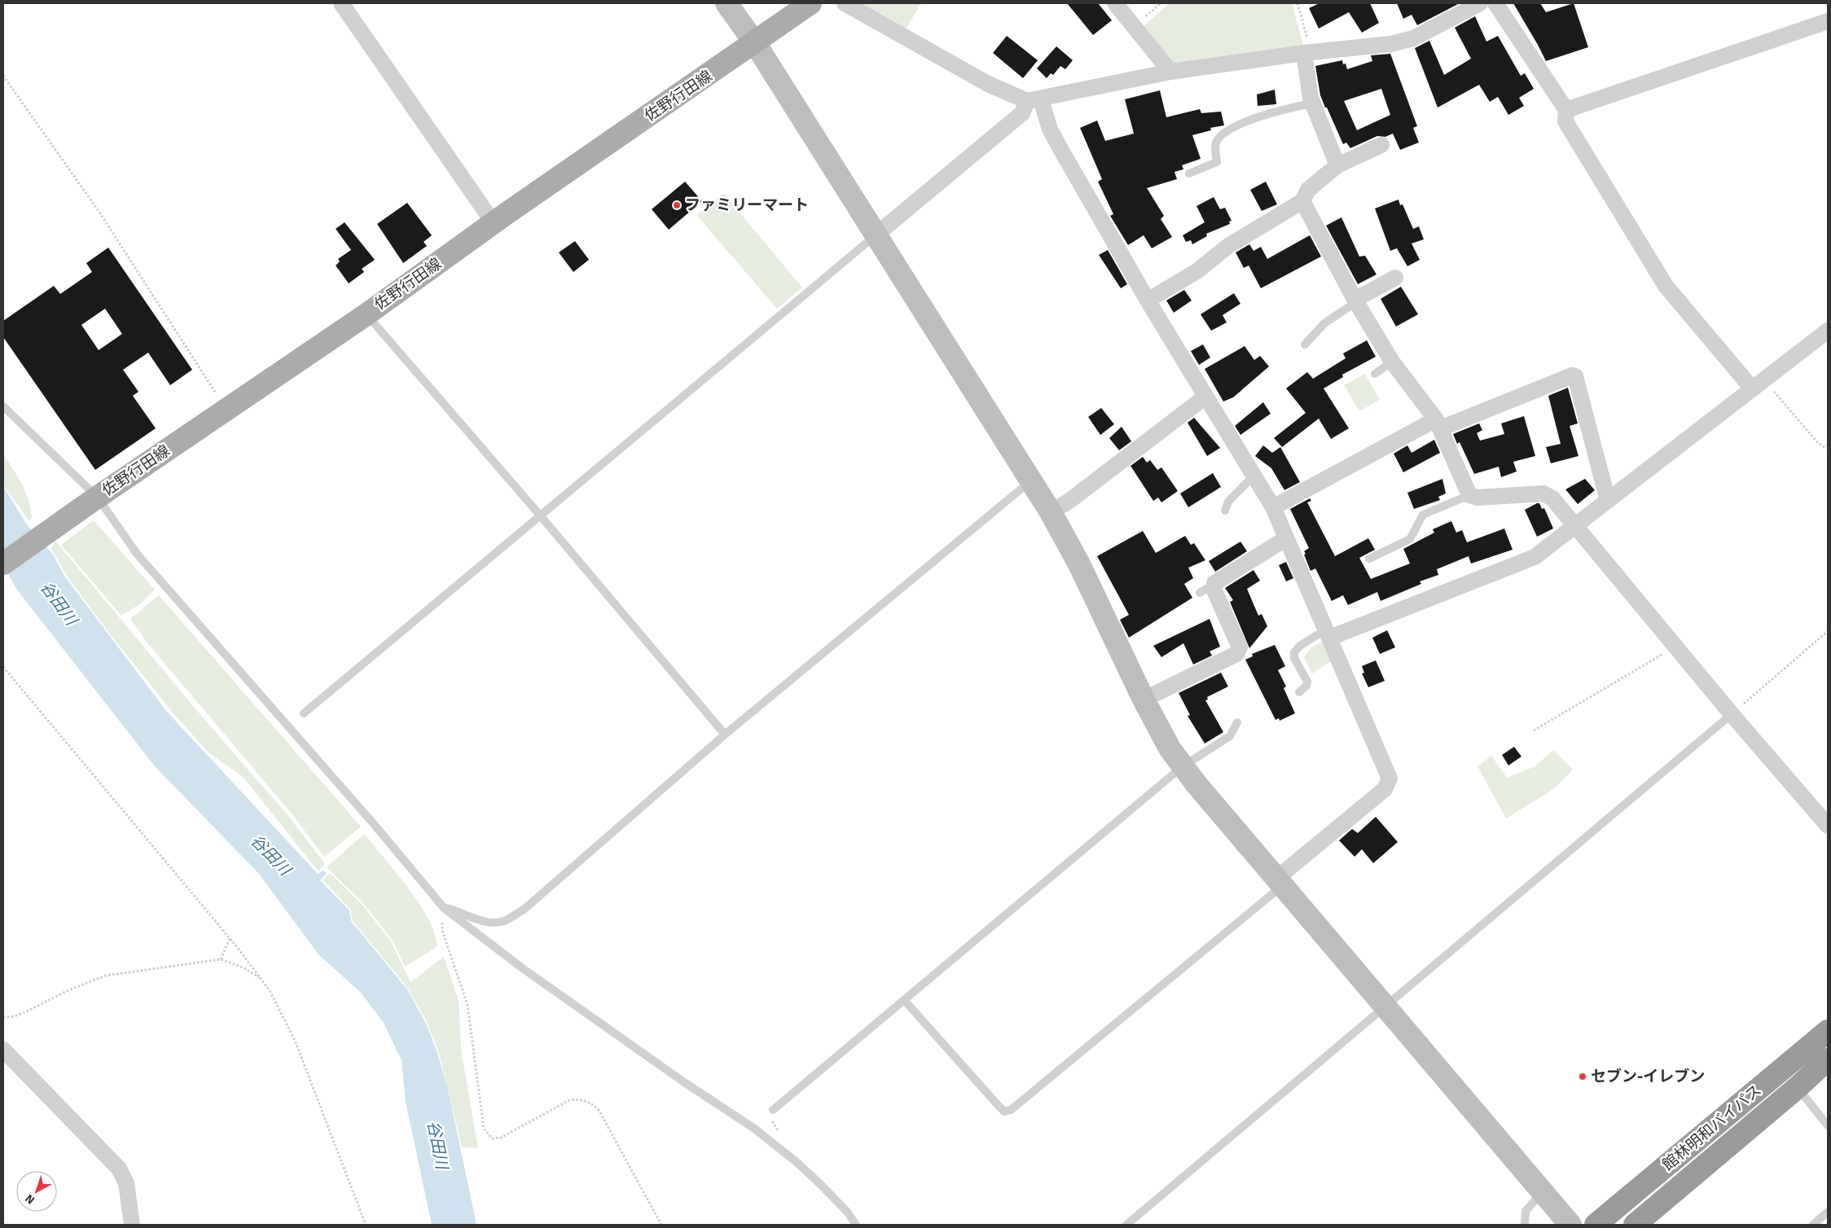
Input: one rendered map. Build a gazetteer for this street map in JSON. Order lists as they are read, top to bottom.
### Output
{
  "streets": {
    "highway": ["館林明和バイパス"],
    "main road": ["佐野行田線"]
  },
  "water": ["谷田川"],
  "places": ["ファミリーマート", "セブン-イレブン"],
  "north": "bottom left"
}
